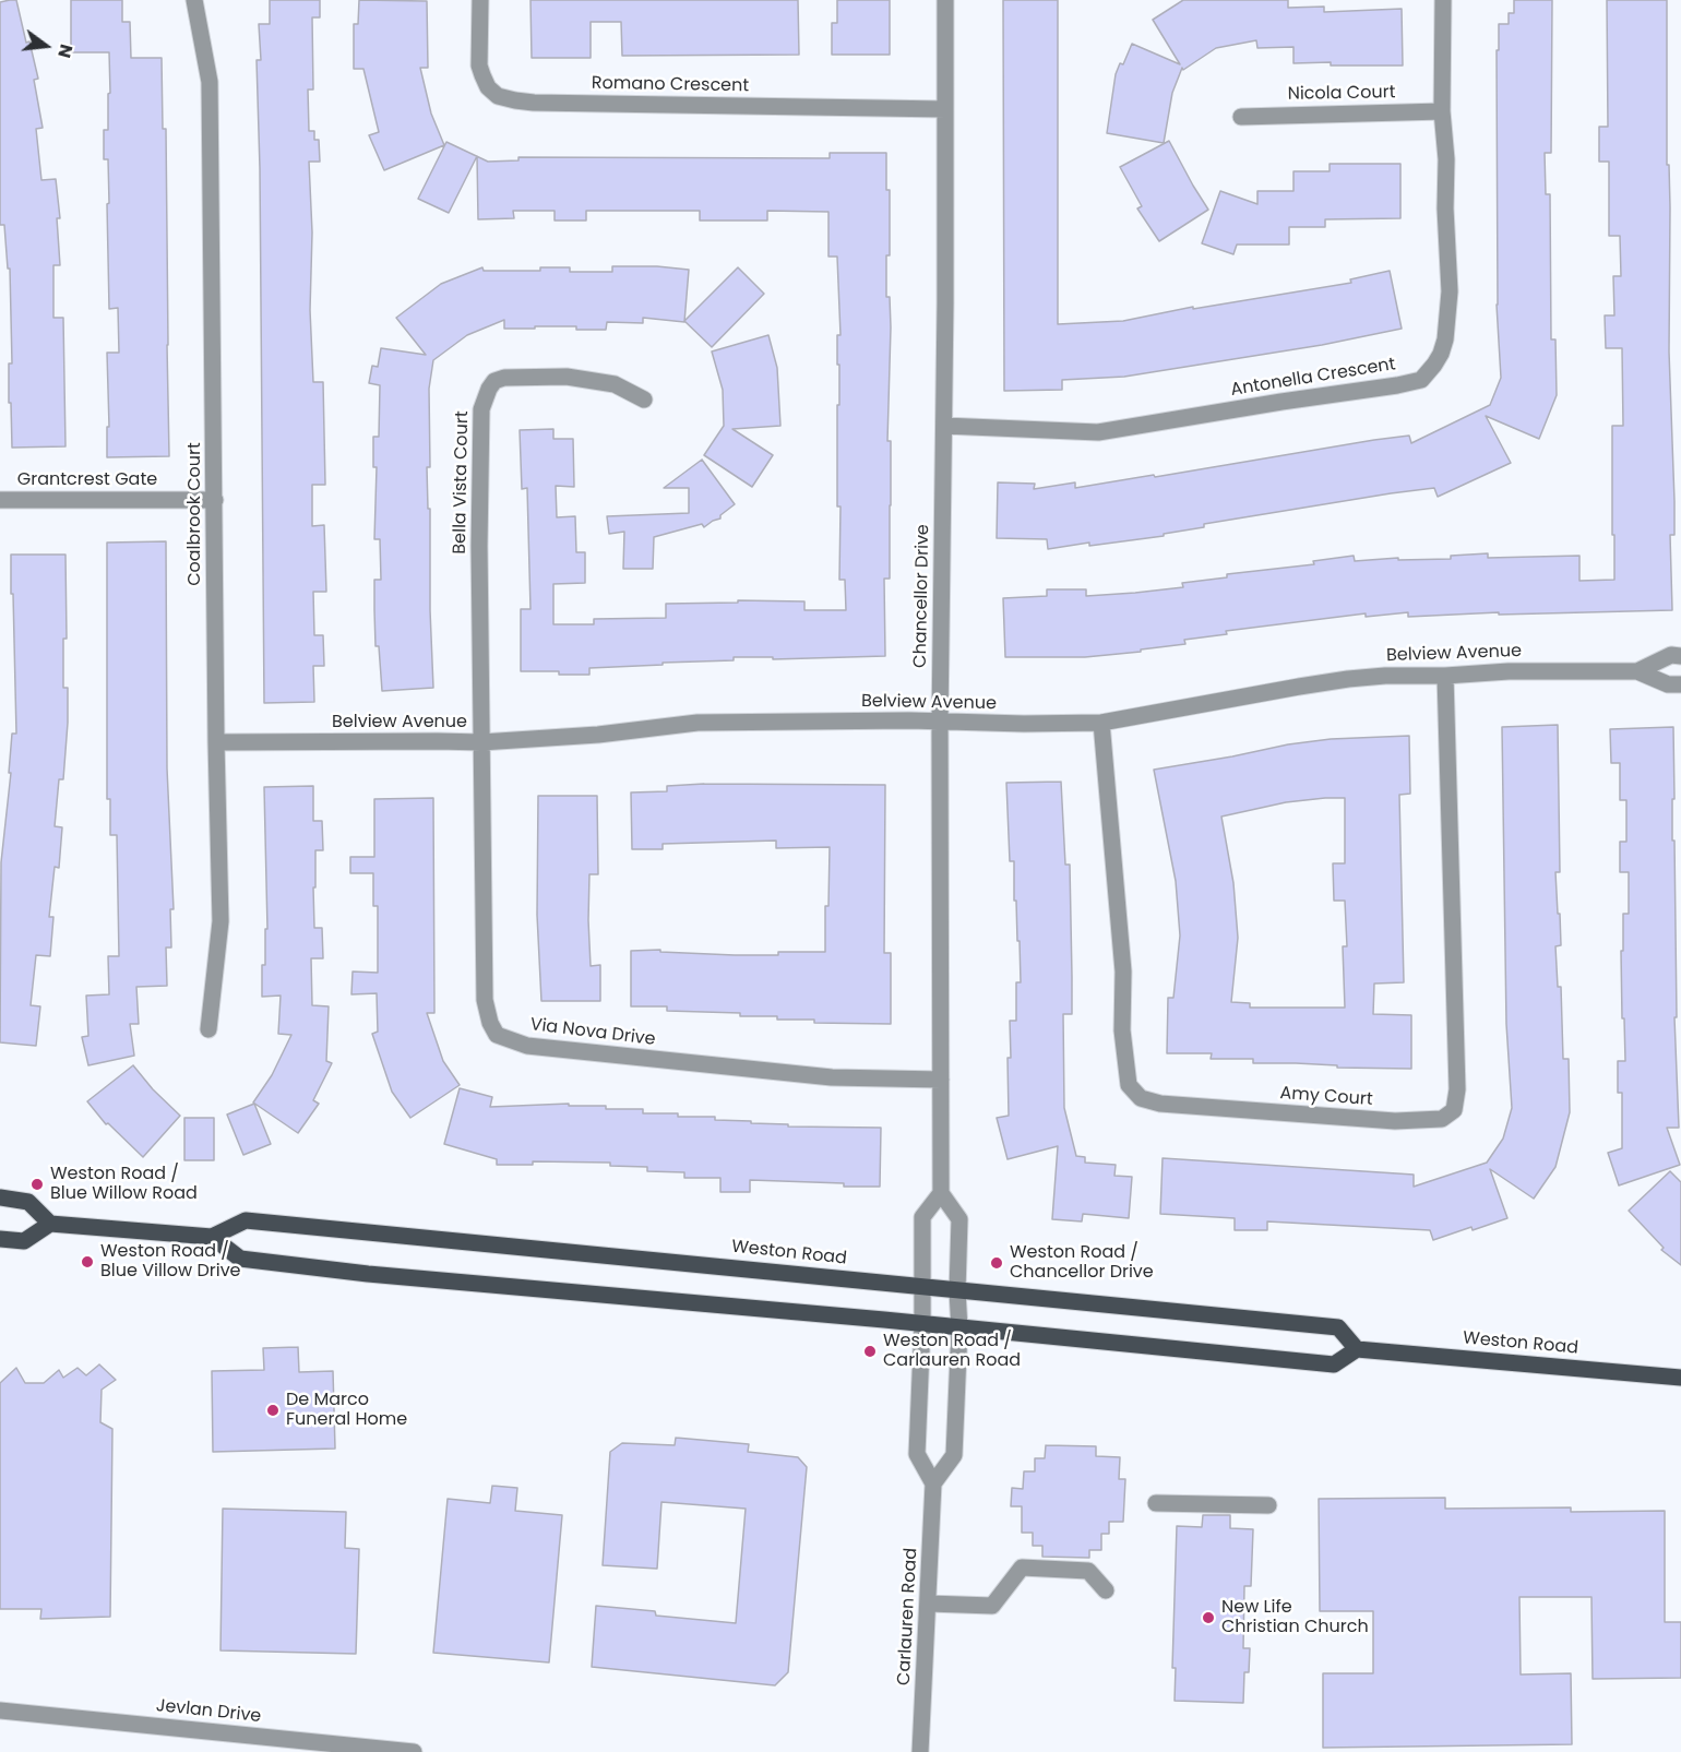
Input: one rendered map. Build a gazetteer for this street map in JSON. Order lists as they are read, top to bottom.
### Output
{
  "streets": {
    "main road": ["Weston Road"],
    "street": [
      "Romano Crescent",
      "Nicola Court",
      "Antonella Crescent",
      "Grantcrest Gate",
      "Bella Vista Court",
      "Coalbrook Court",
      "Chancellor Drive",
      "Belview Avenue",
      "Via Nova Drive",
      "Amy Court",
      "Carlauren Road",
      "Jevlan Drive"
    ]
  },
  "crossings": [
    ["Romano Crescent", "Chancellor Drive"],
    ["Nicola Court", "Antonella Crescent"],
    ["Antonella Crescent", "Chancellor Drive"],
    ["Grantcrest Gate", "Coalbrook Court"],
    ["Bella Vista Court", "Belview Avenue"],
    ["Bella Vista Court", "Via Nova Drive"],
    ["Coalbrook Court", "Belview Avenue"],
    ["Chancellor Drive", "Belview Avenue"],
    ["Chancellor Drive", "Via Nova Drive"],
    ["Belview Avenue", "Via Nova Drive"],
    ["Belview Avenue", "Amy Court"]
  ],
  "places": [
    "Weston Road / Blue Willow Road",
    "Weston Road / Blue Villow Drive",
    "Weston Road / Chancellor Drive",
    "Weston Road / Carlauren Road",
    "De Marco Funeral Home",
    "New Life Christian Church"
  ],
  "north": "right"
}
